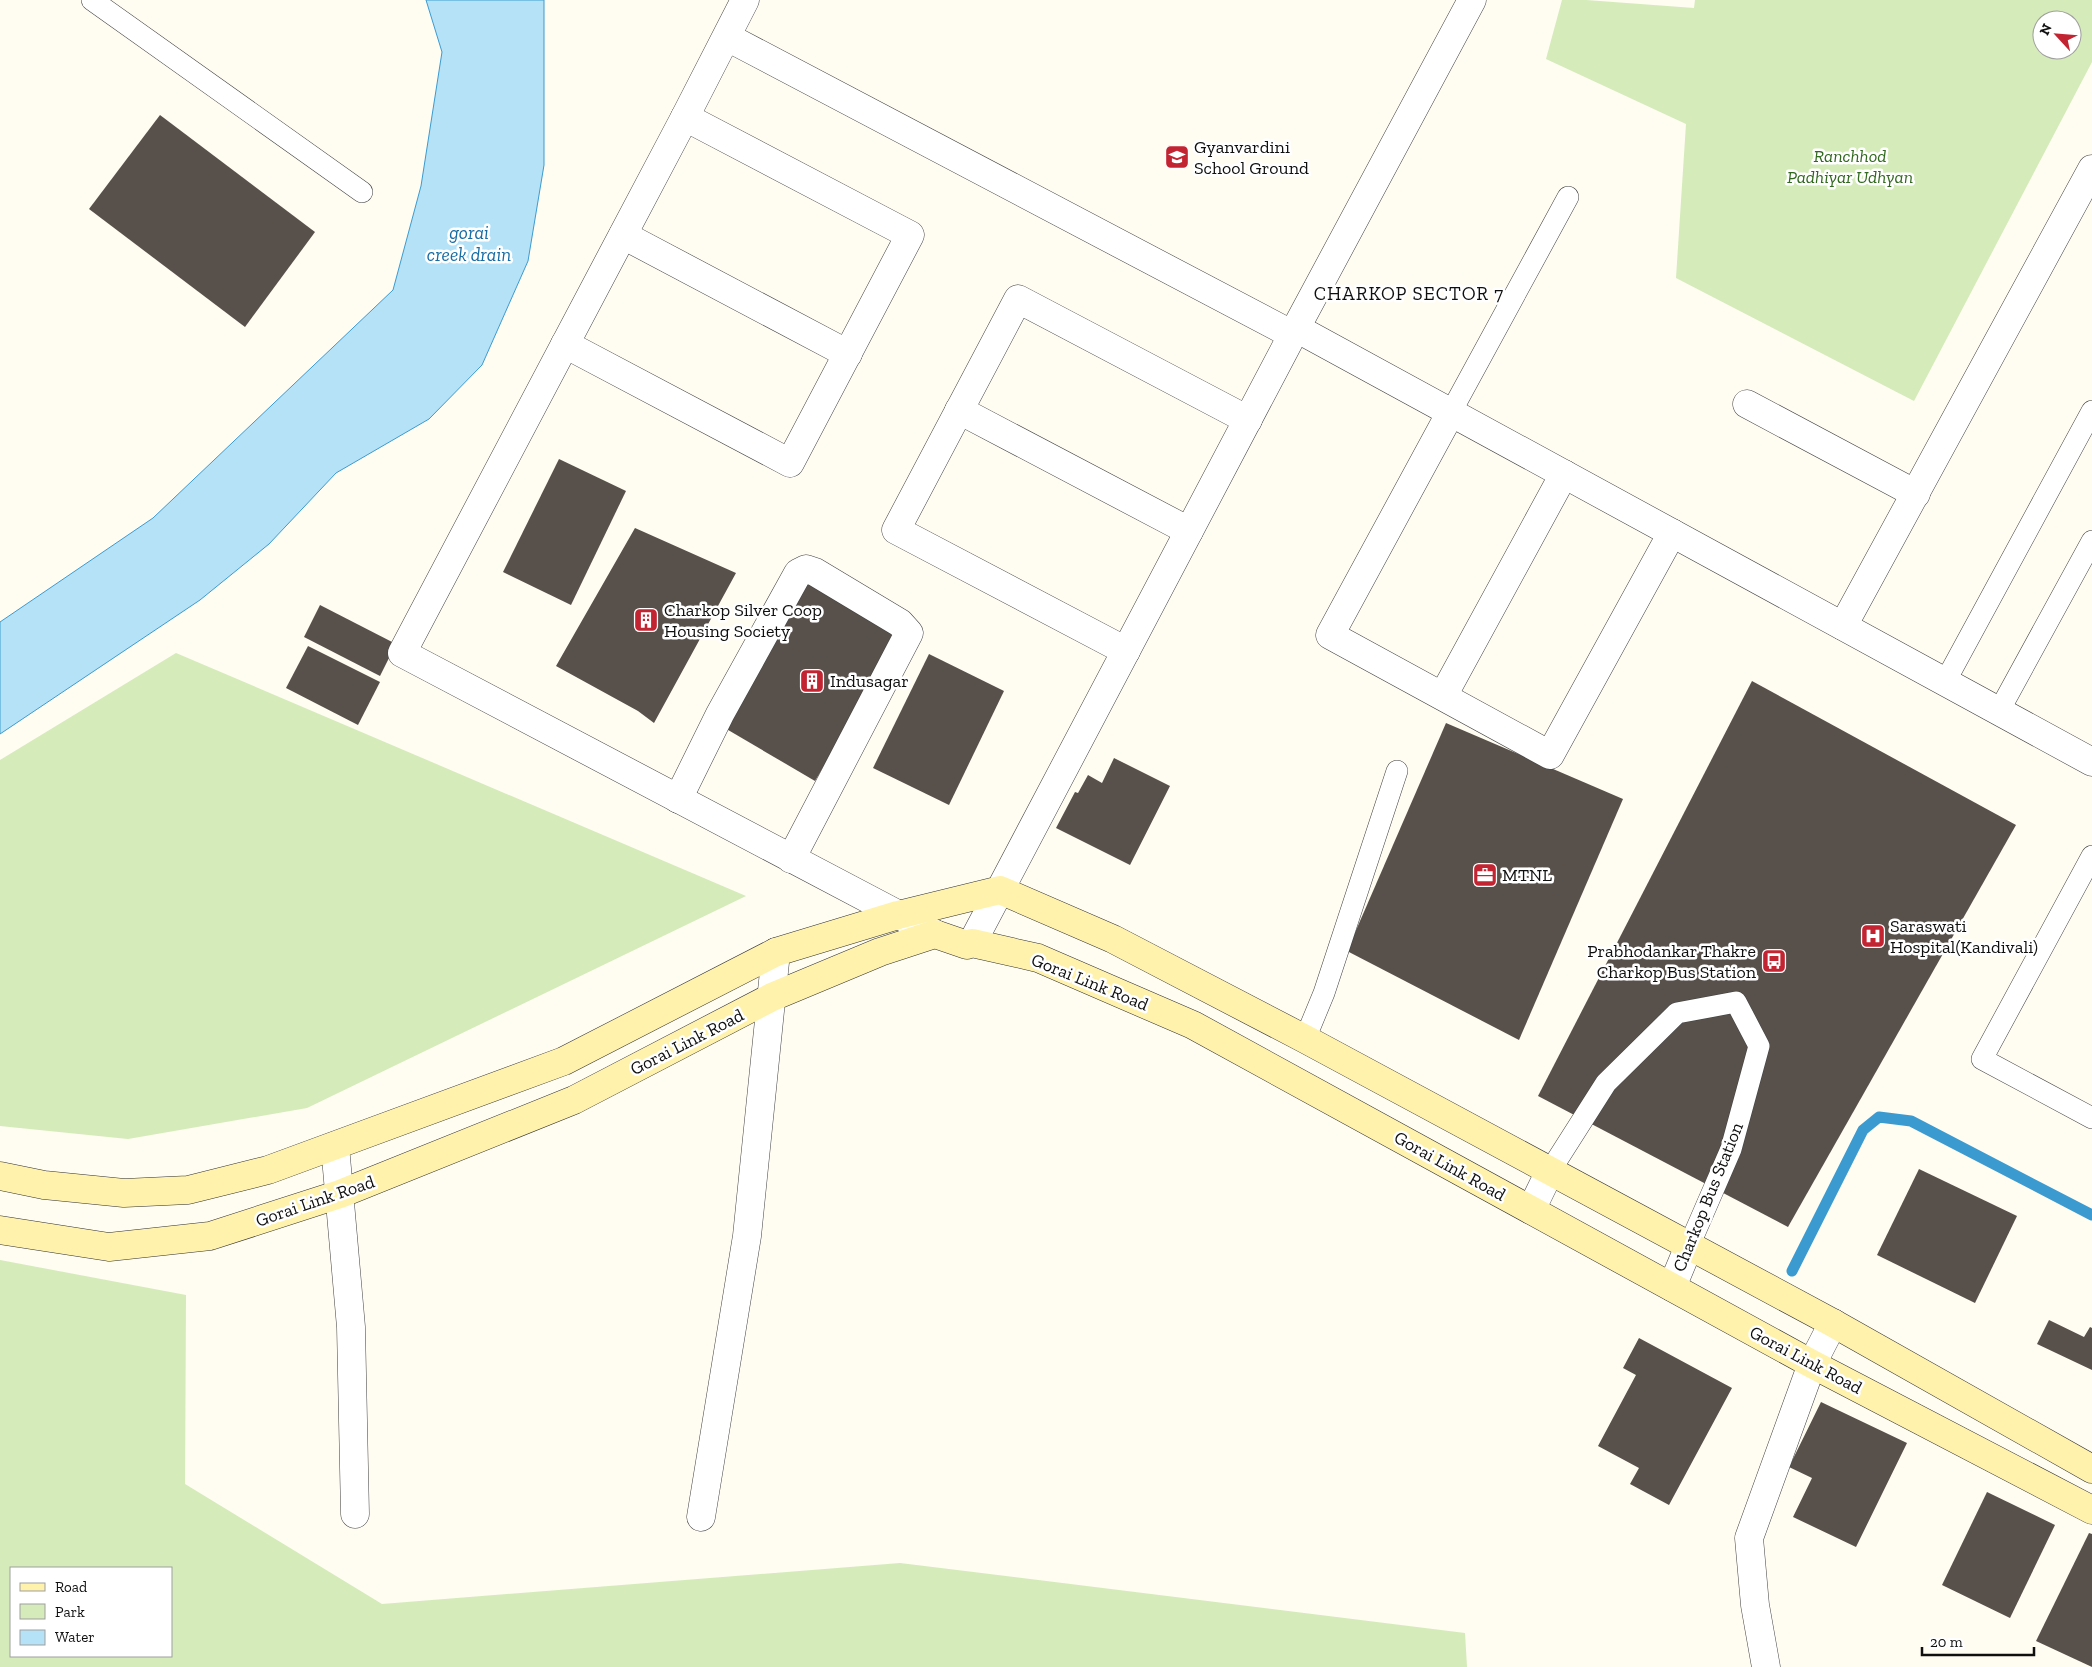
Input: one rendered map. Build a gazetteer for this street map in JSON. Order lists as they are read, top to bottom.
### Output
{
  "streets": {
    "main road": ["Gorai Link Road"],
    "street": ["Charkop Bus Station"]
  },
  "crossings": [
    ["Gorai Link Road", "Charkop Bus Station"]
  ],
  "districts": ["CHARKOP SECTOR 7"],
  "water": ["gorai creek drain"],
  "parks": ["Ranchhod Padhiyar Udhyan"],
  "places": {
    "school or university": ["Gyanvardini School Ground"],
    "building": ["Charkop Silver Coop Housing Society", "Indusagar"],
    "office": ["MTNL"],
    "hospital": ["Saraswati Hospital(Kandivali)"],
    "bus stop": ["Prabhodankar Thakre Charkop Bus Station"]
  },
  "legend": ["Road", "Park", "Water"],
  "scale_bar": "20 m",
  "north": "top left"
}
